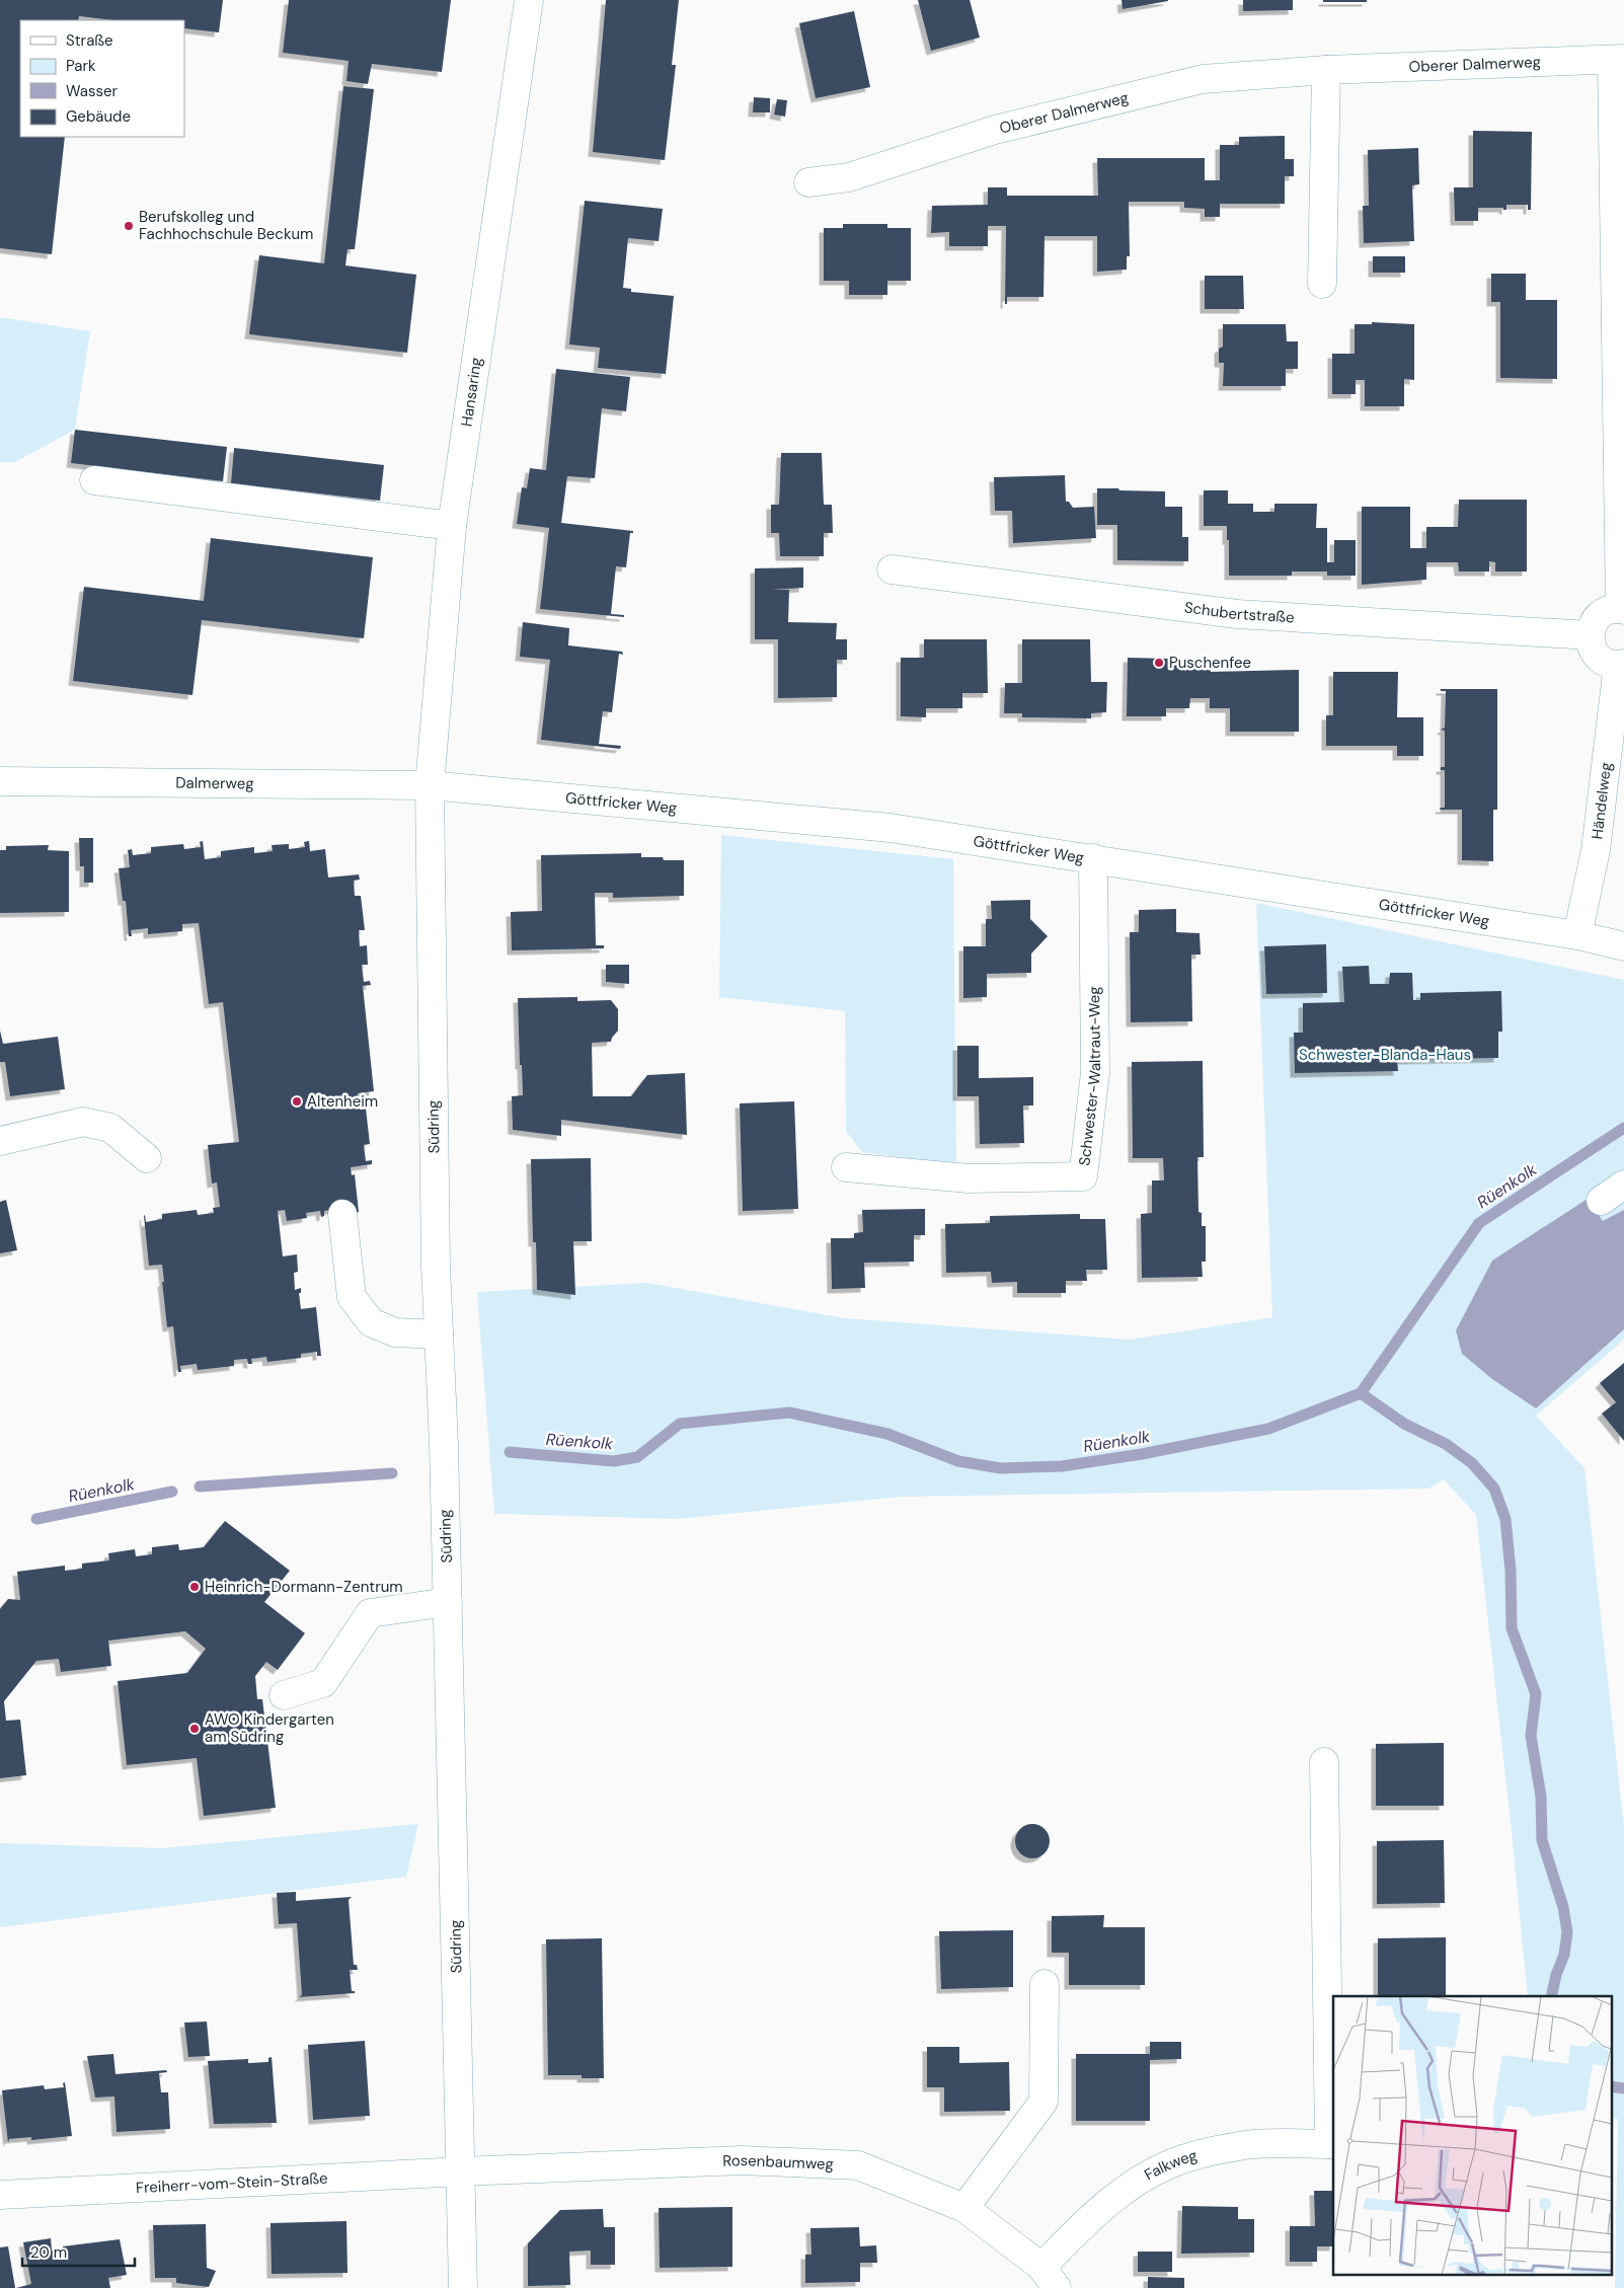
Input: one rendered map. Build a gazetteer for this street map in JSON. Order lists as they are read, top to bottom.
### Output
{
  "streets": {
    "street": [
      "Oberer Dalmerweg",
      "Hansaring",
      "Schubertstraße",
      "Dalmerweg",
      "Händelweg",
      "Göttfricker Weg",
      "Schwester-Waltraut-Weg",
      "Südring",
      "Rosenbaumweg",
      "Falkweg",
      "Freiherr-vom-Stein-Straße"
    ]
  },
  "crossings": [
    ["Hansaring", "Dalmerweg"],
    ["Hansaring", "Göttfricker Weg"],
    ["Hansaring", "Südring"],
    ["Dalmerweg", "Göttfricker Weg"],
    ["Dalmerweg", "Südring"],
    ["Händelweg", "Göttfricker Weg"],
    ["Göttfricker Weg", "Schwester-Waltraut-Weg"],
    ["Göttfricker Weg", "Südring"],
    ["Südring", "Rosenbaumweg"],
    ["Südring", "Freiherr-vom-Stein-Straße"],
    ["Rosenbaumweg", "Falkweg"],
    ["Rosenbaumweg", "Freiherr-vom-Stein-Straße"]
  ],
  "water": ["Rüenkolk"],
  "parks": ["Schwester-Blanda-Haus"],
  "places": [
    "Berufskolleg und Fachhochschule Beckum",
    "Puschenfee",
    "Altenheim",
    "Heinrich-Dormann-Zentrum",
    "AWO Kindergarten am Südring"
  ],
  "legend": [
    "Straße",
    "Park",
    "Wasser",
    "Gebäude"
  ],
  "scale_bar": "20 m"
}
